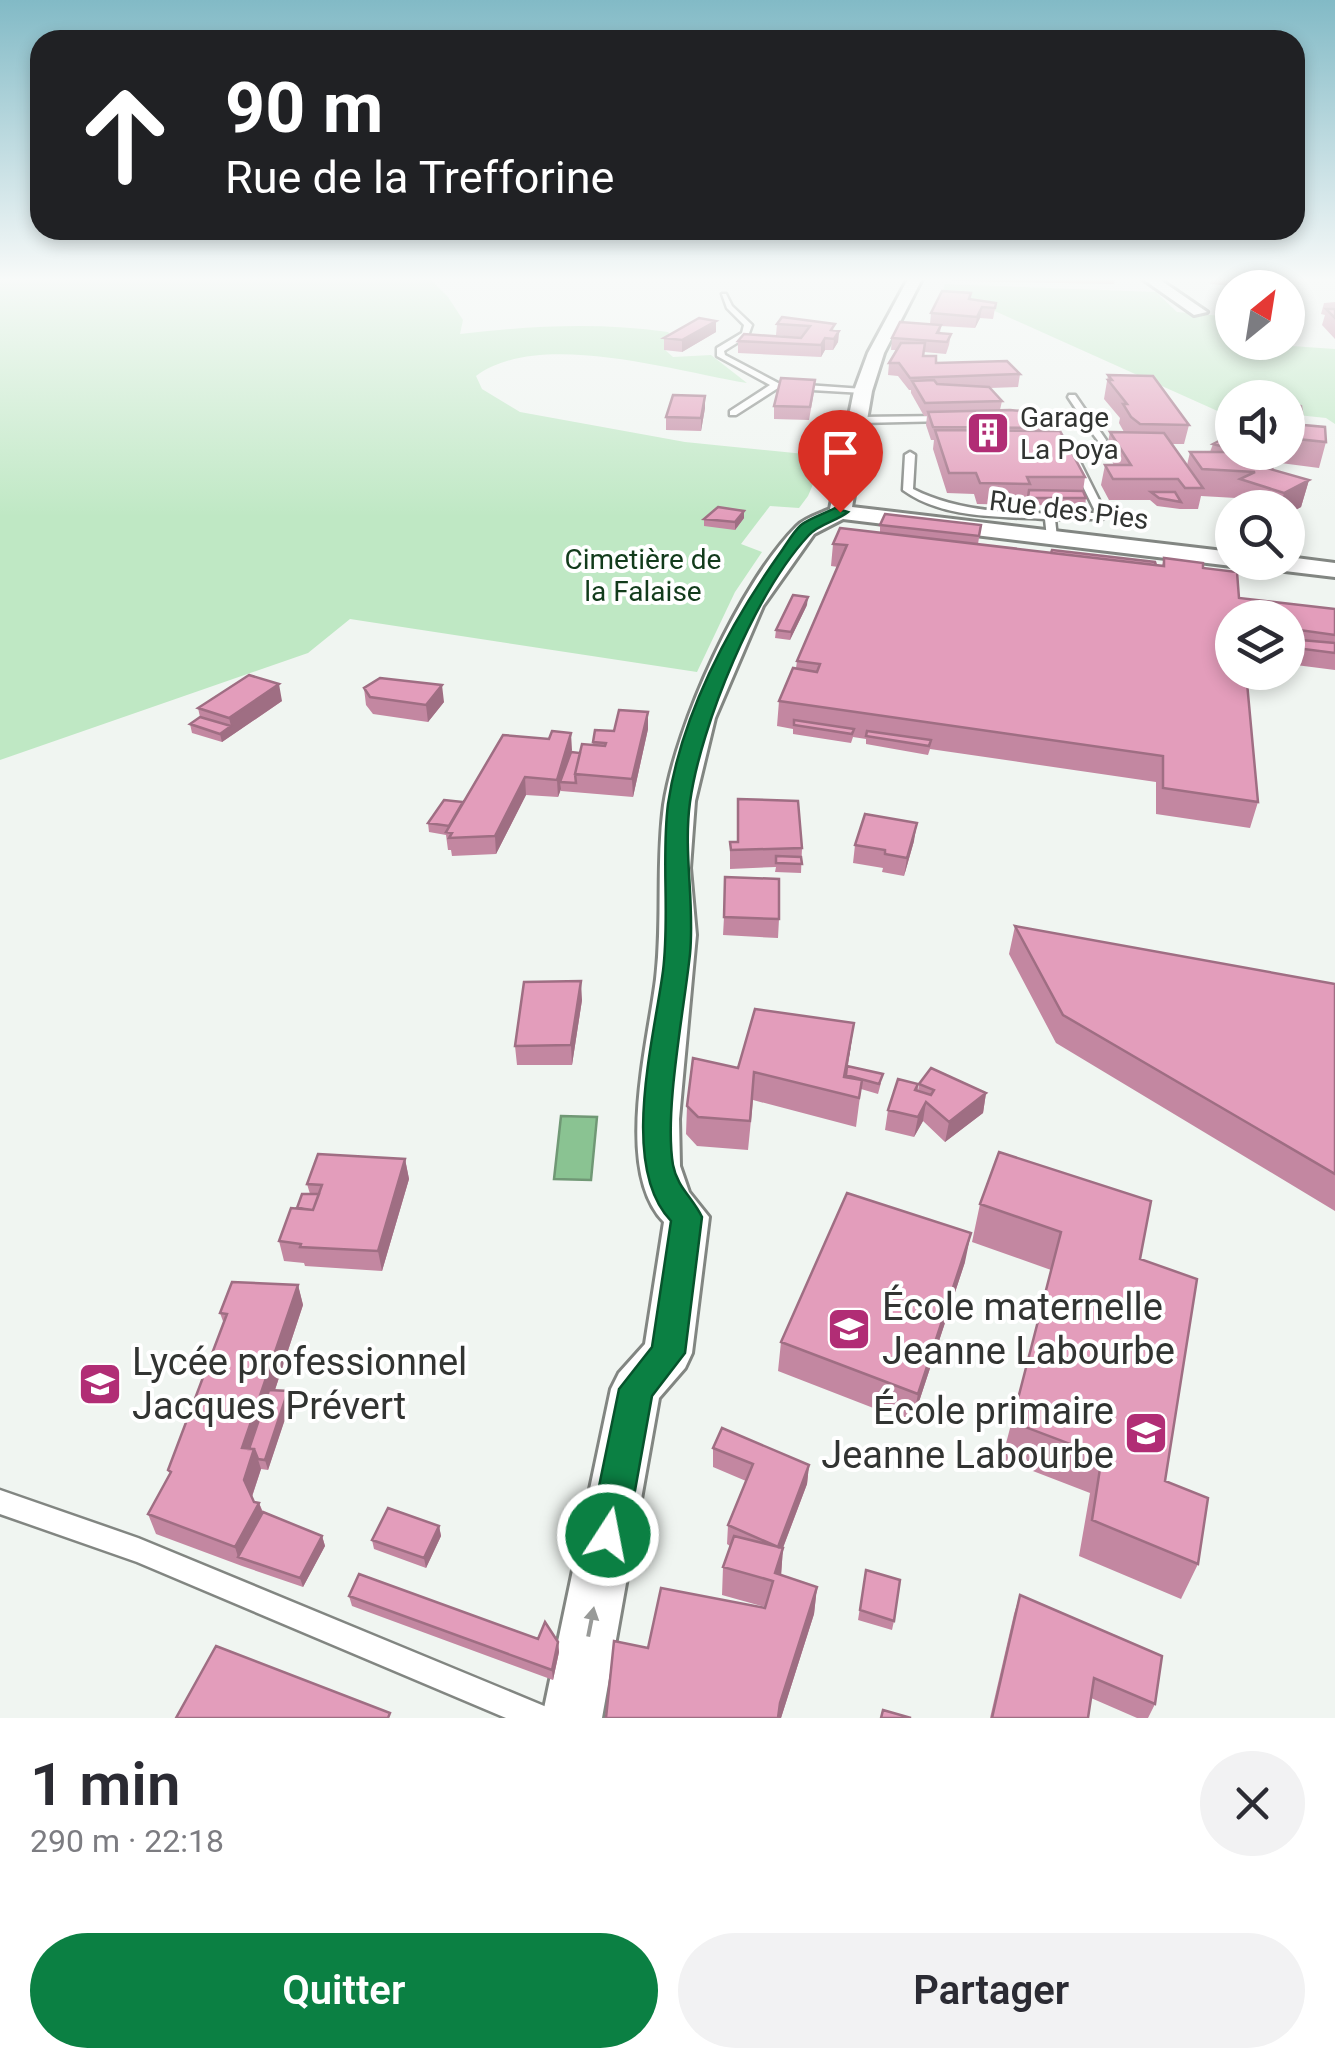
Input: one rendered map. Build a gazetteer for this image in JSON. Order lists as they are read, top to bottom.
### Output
{
  "streets": {
    "street": ["Rue des Pies"]
  },
  "parks": ["Cimetière de la Falaise"],
  "places": {
    "building": ["Garage La Poya"],
    "school or university": ["École maternelle Jeanne Labourbe", "Lycée professionnel Jacques Prévert", "École primaire Jeanne Labourbe"]
  },
  "north": "top right",
  "page": {
    "turn": ["90 m", "Rue de la Trefforine"],
    "heading": ["1 min", "290 m · 22:18"],
    "buttons": ["Quitter", "Partager"]
  }
}
